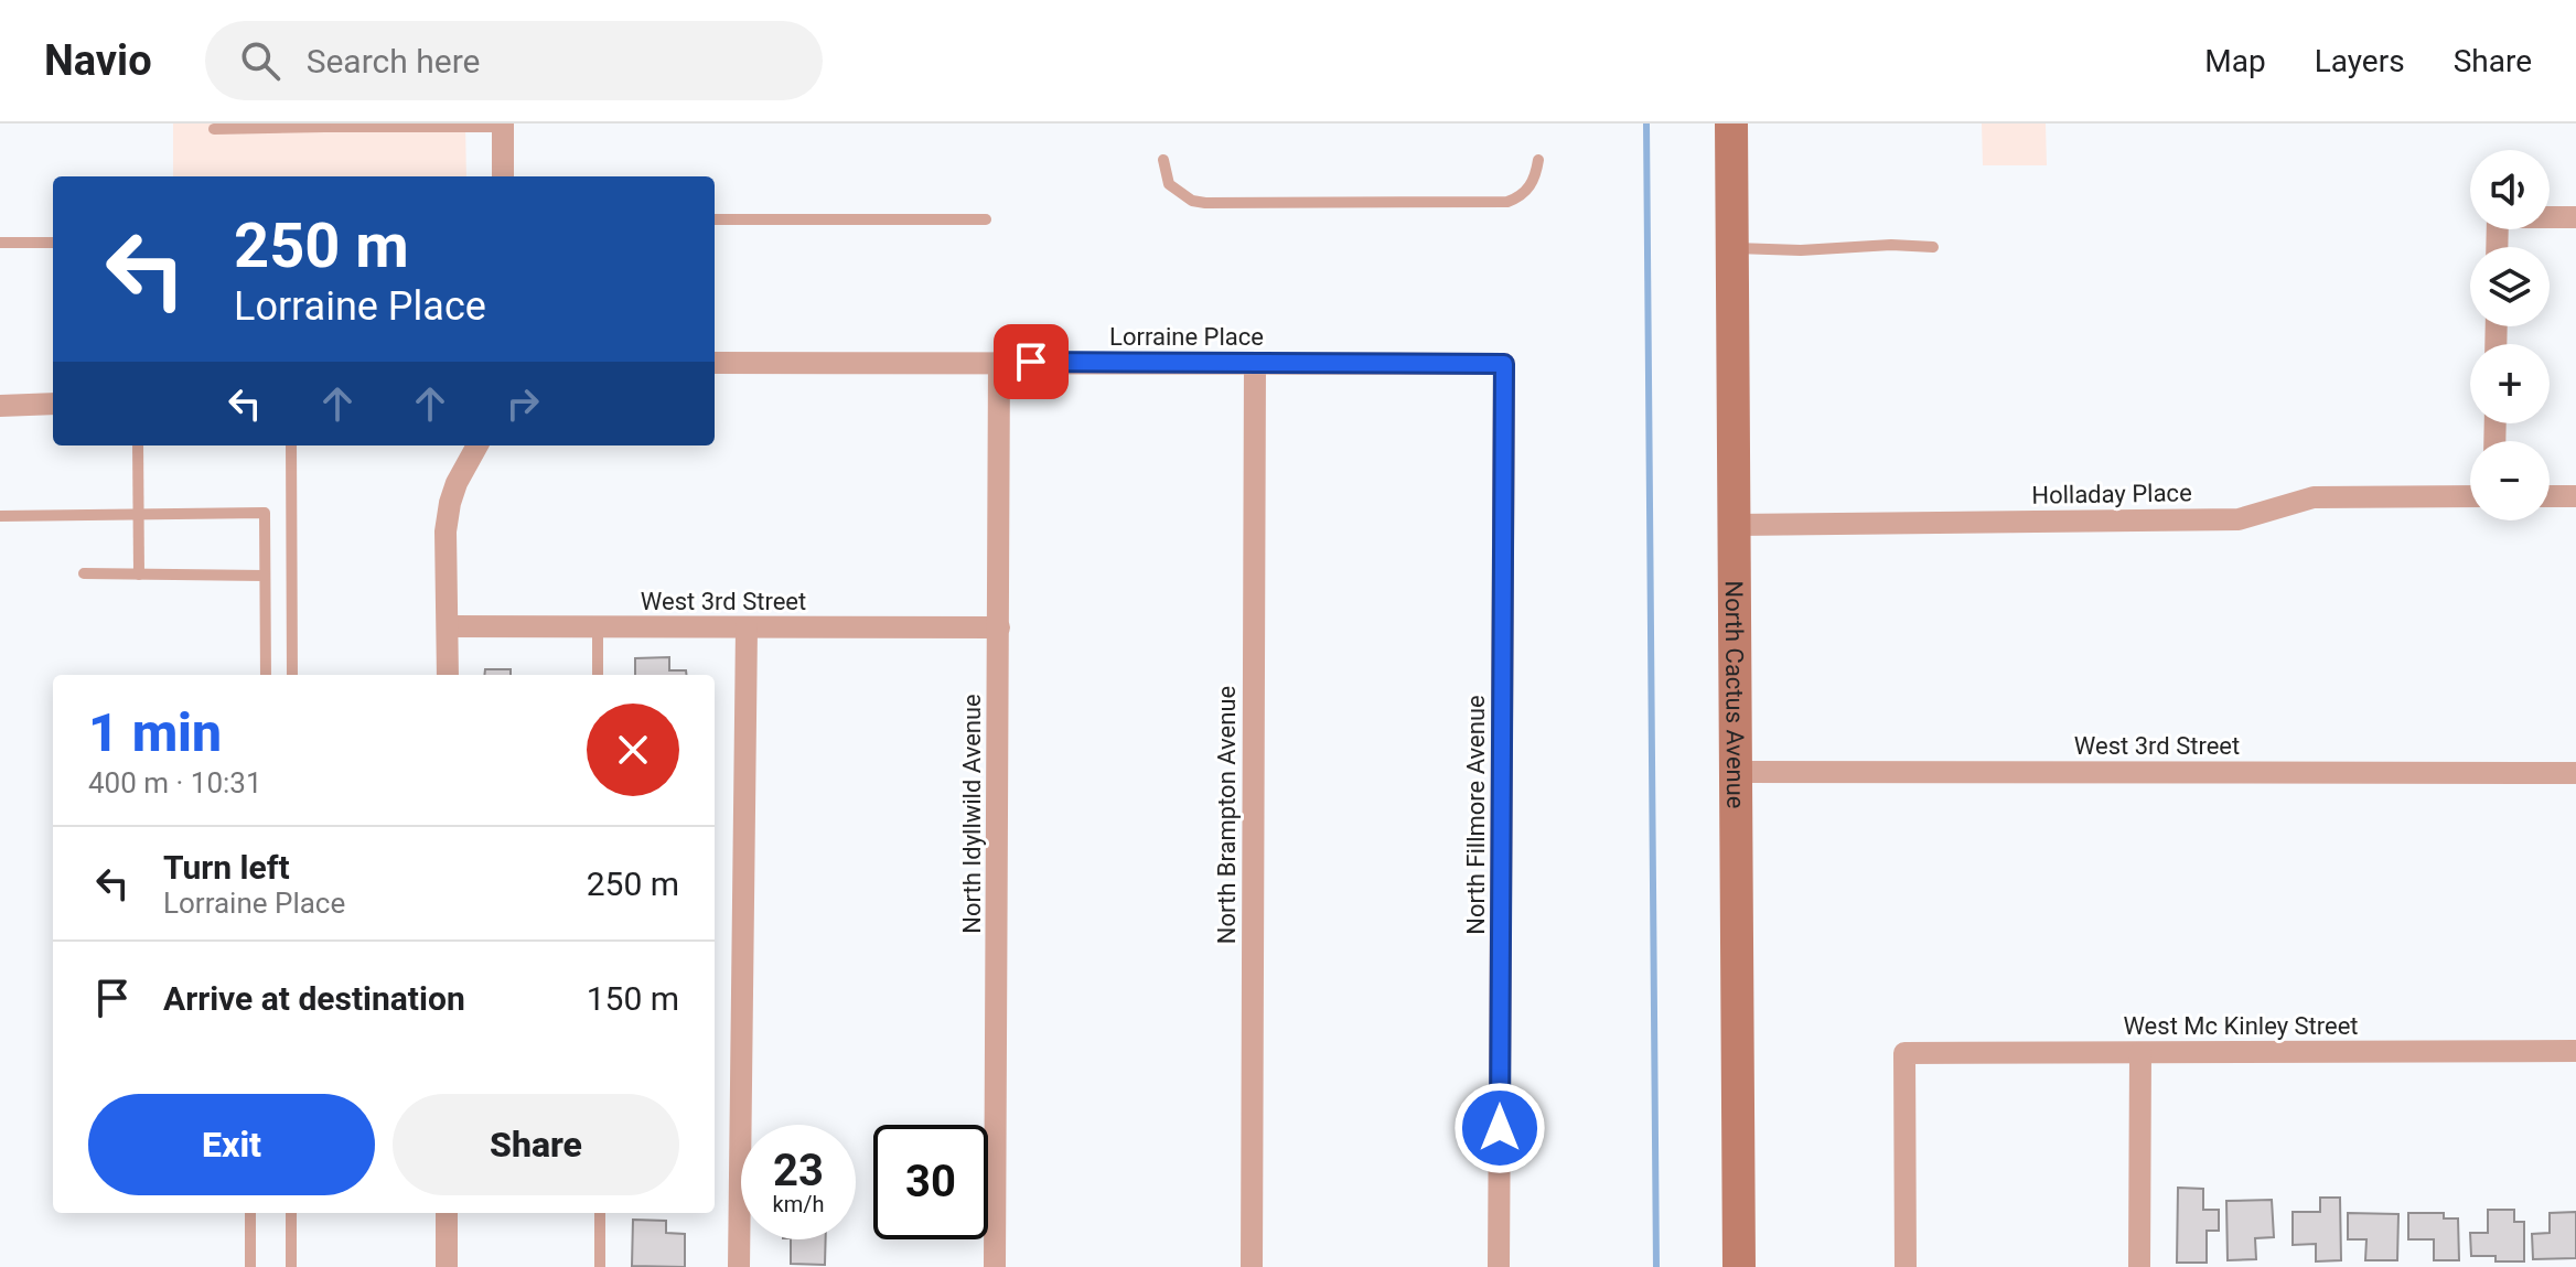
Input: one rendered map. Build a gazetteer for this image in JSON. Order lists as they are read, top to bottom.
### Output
{
  "streets": {
    "main road": ["North Cactus Avenue"],
    "street": [
      "Lorraine Place",
      "Holladay Place",
      "West 3rd Street",
      "North Idyllwild Avenue",
      "North Brampton Avenue",
      "North Fillmore Avenue",
      "West Mc Kinley Street"
    ]
  },
  "crossings": [
    ["Lorraine Place", "North Idyllwild Avenue"],
    ["Lorraine Place", "North Brampton Avenue"],
    ["Lorraine Place", "North Fillmore Avenue"],
    ["Holladay Place", "North Cactus Avenue"],
    ["West 3rd Street", "North Cactus Avenue"],
    ["West 3rd Street", "North Idyllwild Avenue"]
  ],
  "page": {
    "header": "Navio",
    "search": "Search here",
    "nav": ["Map", "Layers", "Share"],
    "map_buttons": ["+", "−"],
    "turn": ["250 m", "Lorraine Place"],
    "heading": ["1 min", "400 m · 10:31"],
    "list": [
      {
        "name": "Turn left",
        "note": "Lorraine Place",
        "value": "250 m"
      },
      {
        "name": "Arrive at destination",
        "value": "150 m"
      }
    ],
    "buttons": ["Exit", "Share"],
    "speed": "23 km/h",
    "limit": "30"
  }
}
